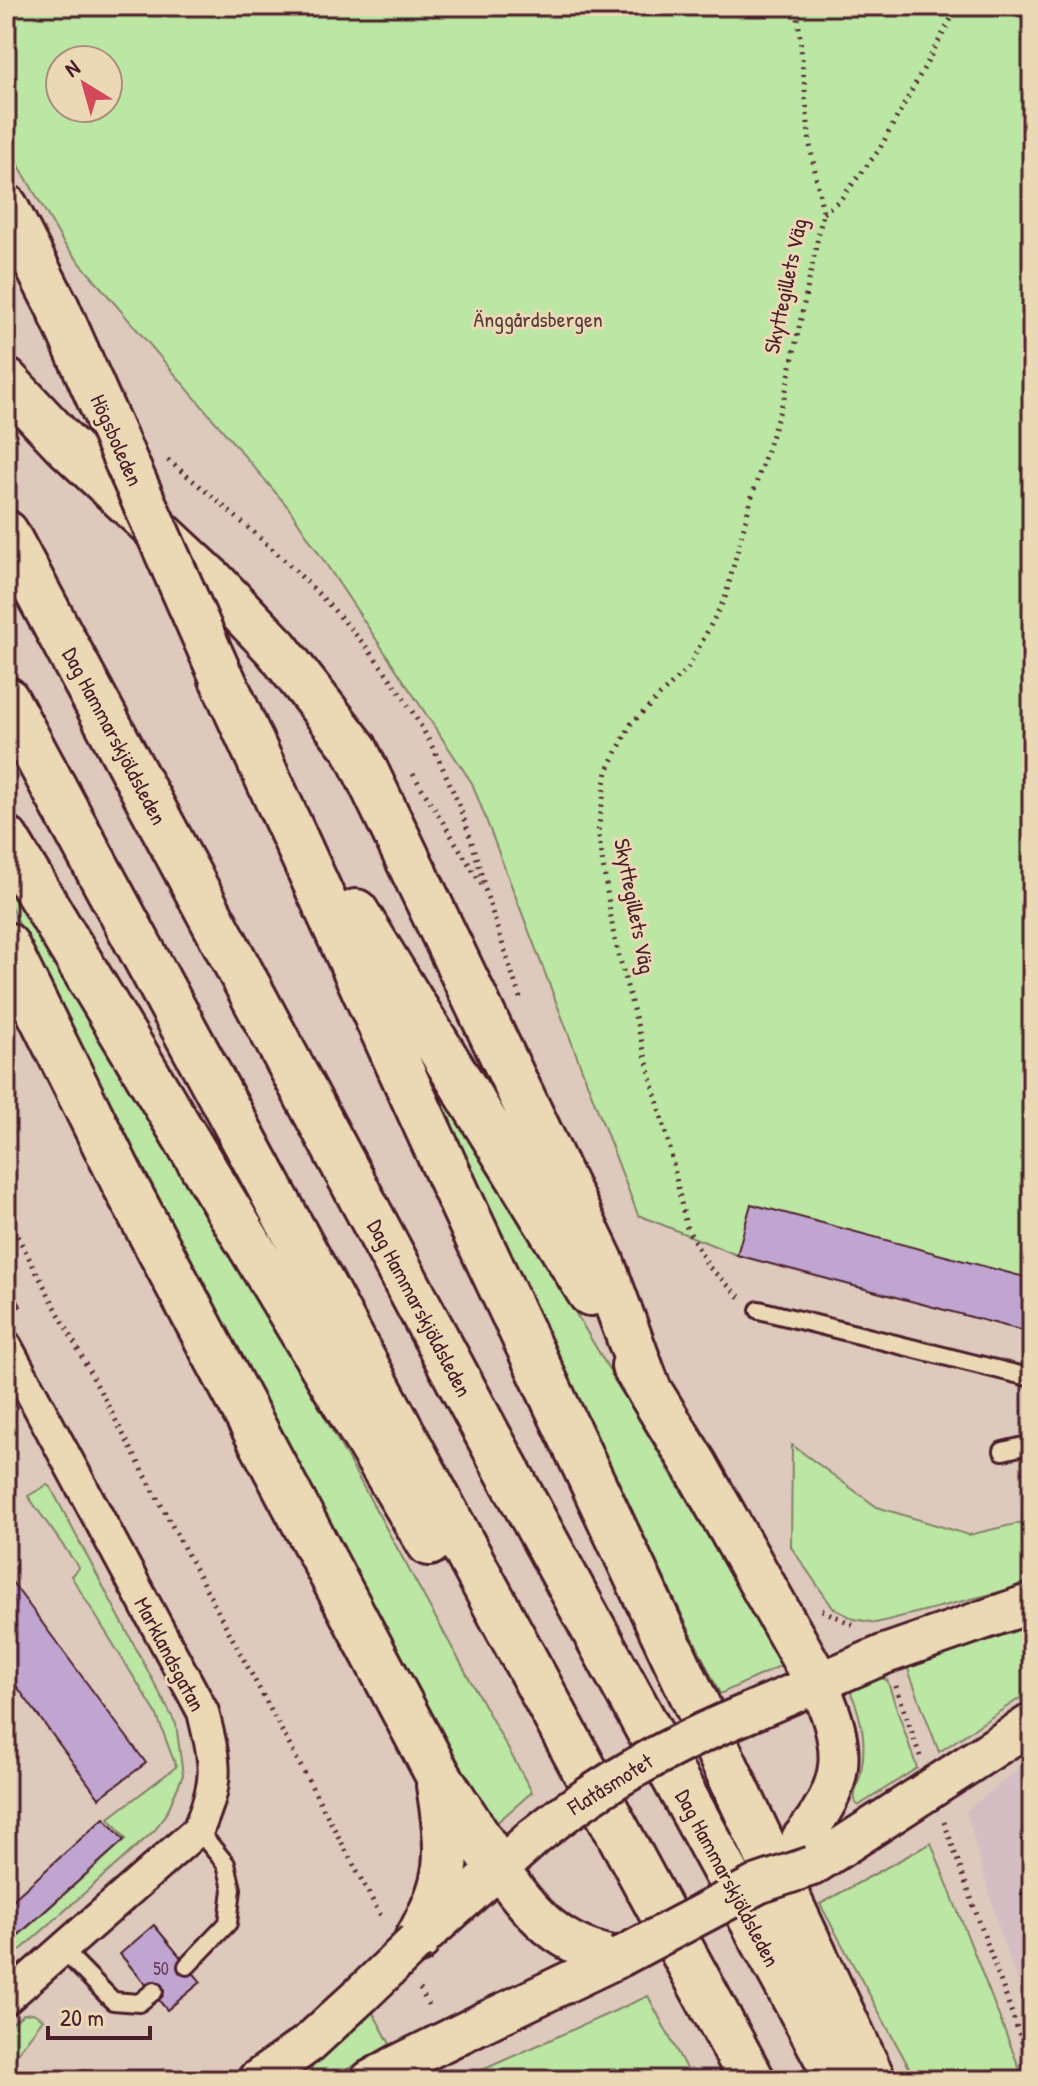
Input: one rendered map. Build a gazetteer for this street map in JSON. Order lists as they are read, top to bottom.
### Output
{
  "streets": {
    "main road": ["Högsboleden", "Dag Hammarskjöldsleden"],
    "street": ["Marklandsgatan", "Flatåsmotet"],
    "path": ["Skyttegillets Väg"]
  },
  "parks": ["Änggårdsbergen"],
  "house_numbers": ["50"],
  "scale_bar": "20 m",
  "north": "top left"
}
